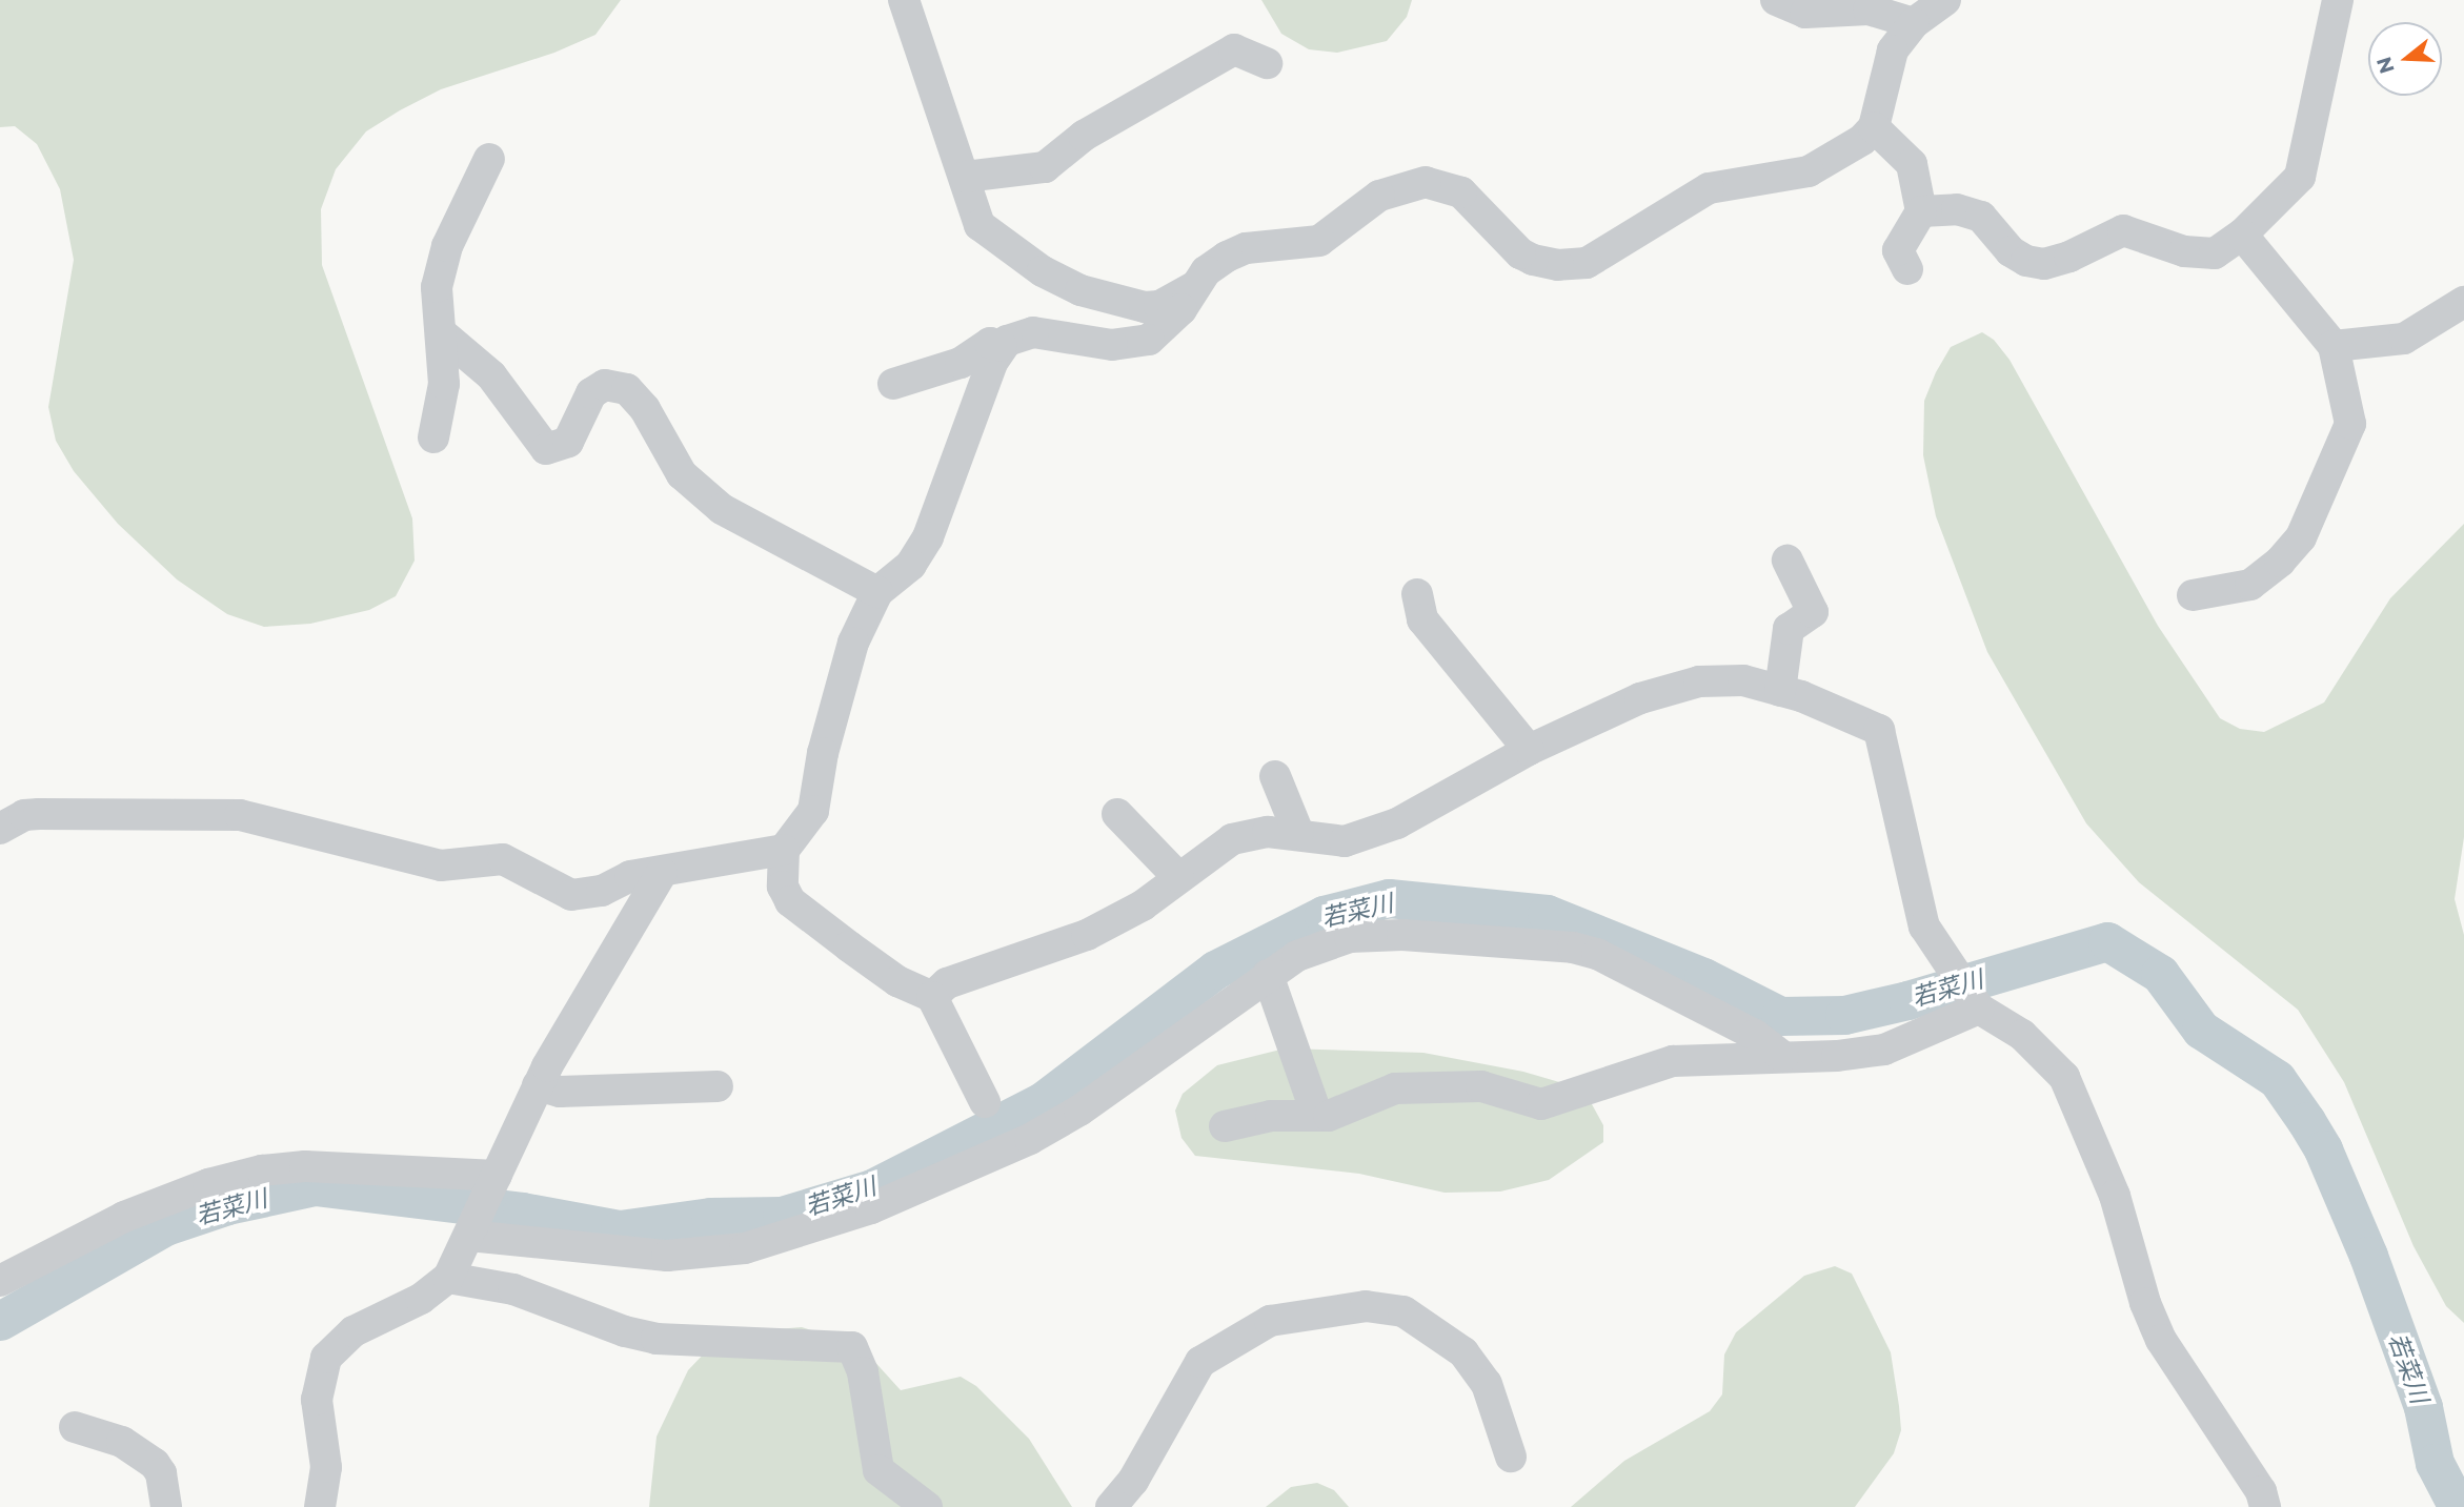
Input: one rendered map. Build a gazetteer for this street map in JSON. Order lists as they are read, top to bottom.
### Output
{
  "water": ["若菜川"],
  "north": "left"
}
